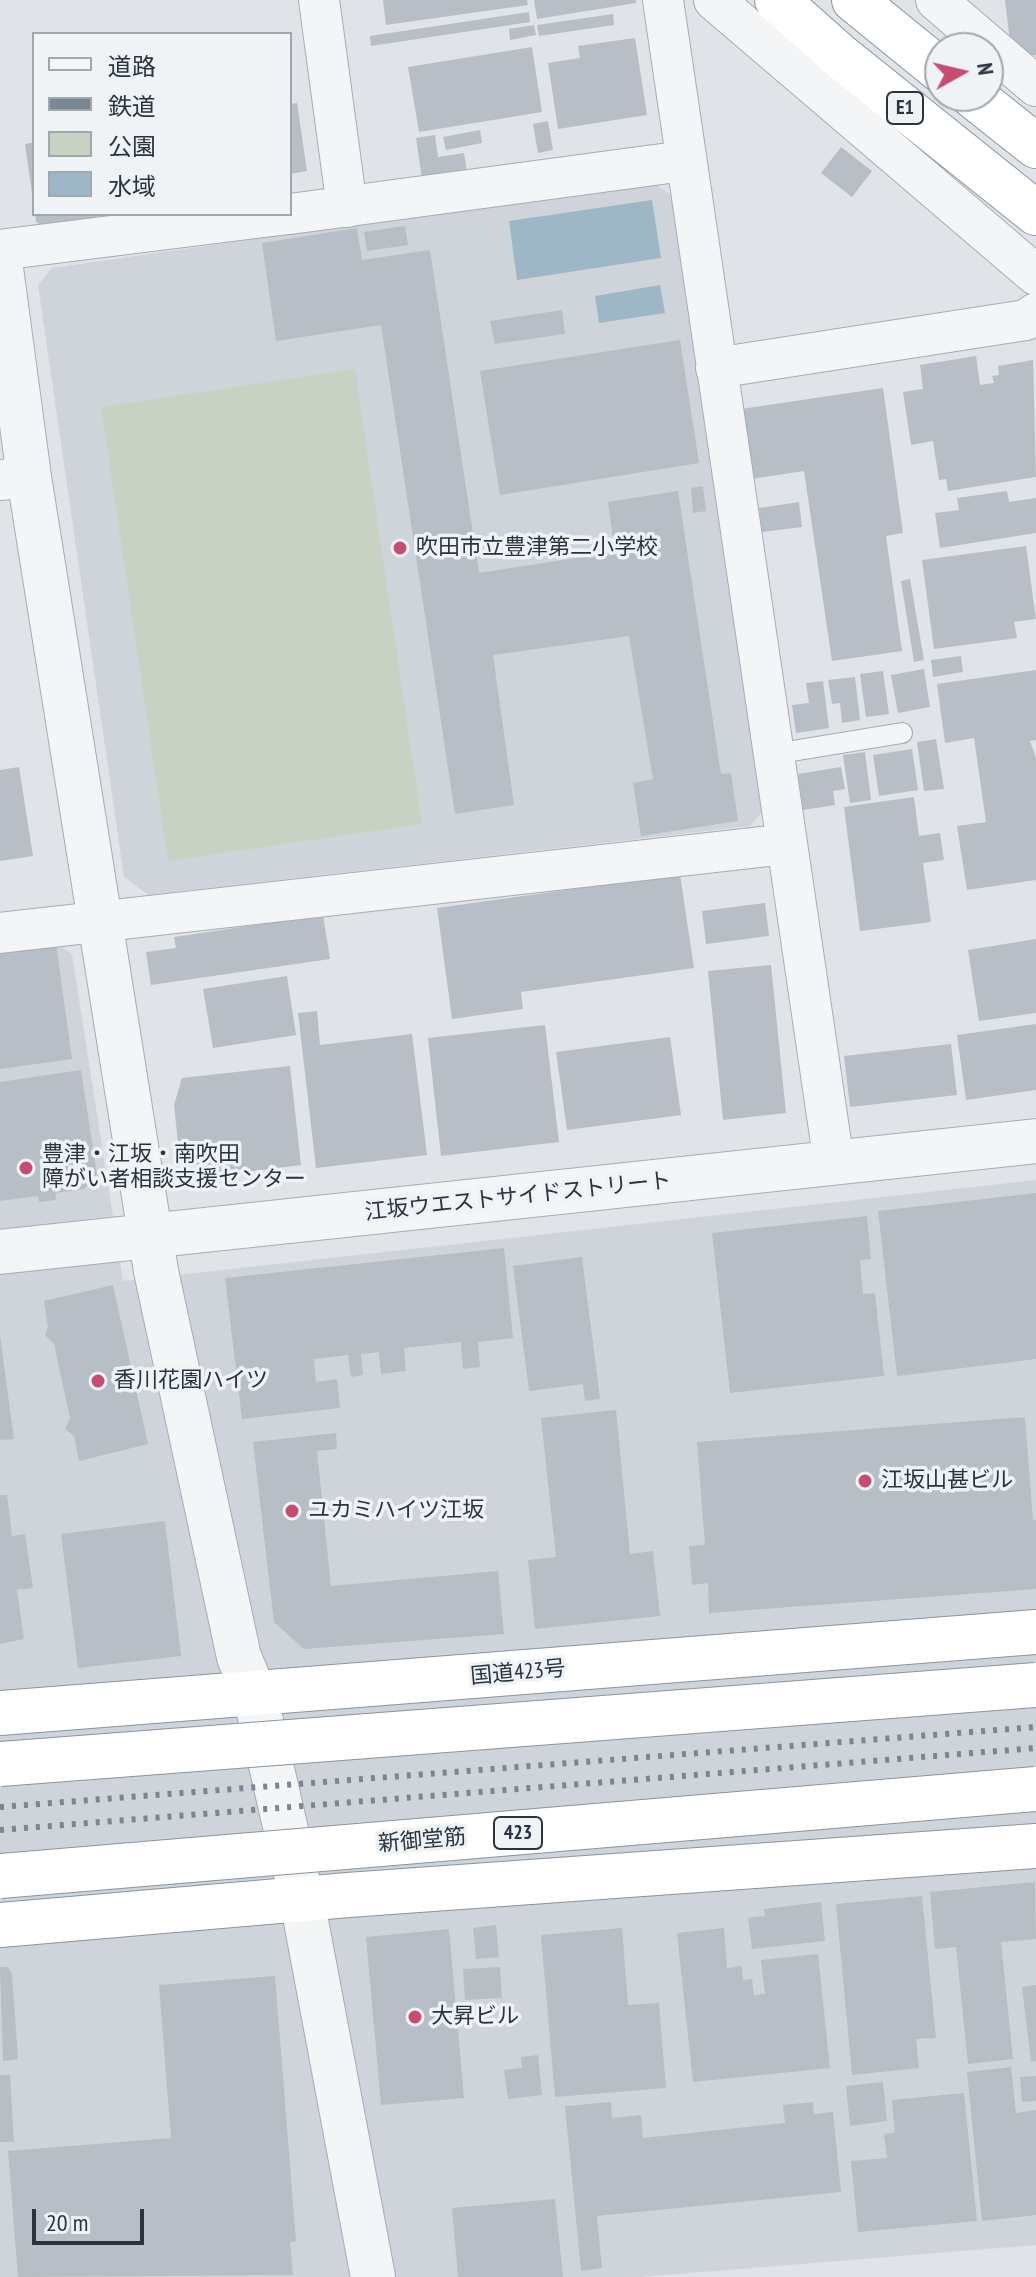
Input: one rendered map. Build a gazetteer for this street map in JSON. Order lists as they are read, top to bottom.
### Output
{
  "streets": {
    "highway": [
      "E1",
      "国道423号",
      "423",
      "新御堂筋"
    ],
    "street": ["江坂ウエストサイドストリート"]
  },
  "places": [
    "吹田市立豊津第二小学校",
    "豊津・江坂・南吹田 障がい者相談支援センター",
    "香川花園ハイツ",
    "江坂山甚ビル",
    "ユカミハイツ江坂",
    "大昇ビル"
  ],
  "legend": [
    "道路",
    "鉄道",
    "公園",
    "水域"
  ],
  "scale_bar": "20 m",
  "north": "right"
}
